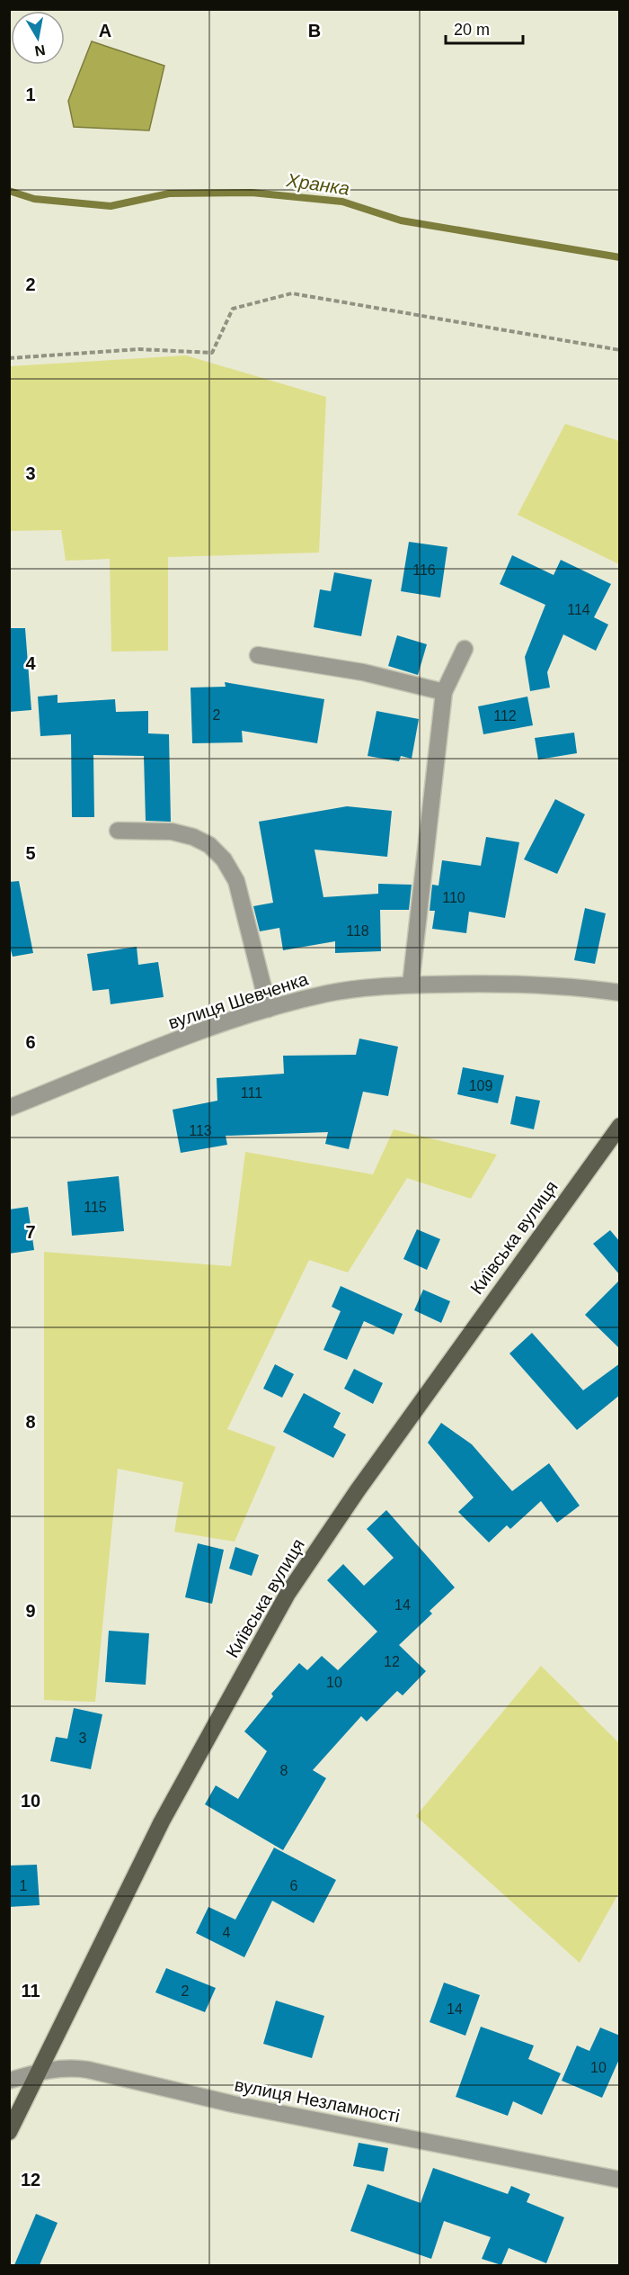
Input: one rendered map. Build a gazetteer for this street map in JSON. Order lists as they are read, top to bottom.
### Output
{
  "streets": {
    "main road": ["Київська вулиця"],
    "street": ["вулиця Шевченка", "вулиця Незламності"]
  },
  "crossings": [
    ["Київська вулиця", "вулиця Незламності"]
  ],
  "water": ["Хранка"],
  "house_numbers": [
    "116",
    "114",
    "2",
    "112",
    "110",
    "118",
    "109",
    "111",
    "113",
    "115",
    "14",
    "12",
    "10",
    "3",
    "8",
    "1",
    "6",
    "4",
    "2",
    "14",
    "10"
  ],
  "scale_bar": "20 m",
  "north": "bottom",
  "grid": {
    "columns": ["A", "B"],
    "rows": [
      "1",
      "2",
      "3",
      "4",
      "5",
      "6",
      "7",
      "8",
      "9",
      "10",
      "11",
      "12"
    ]
  }
}
